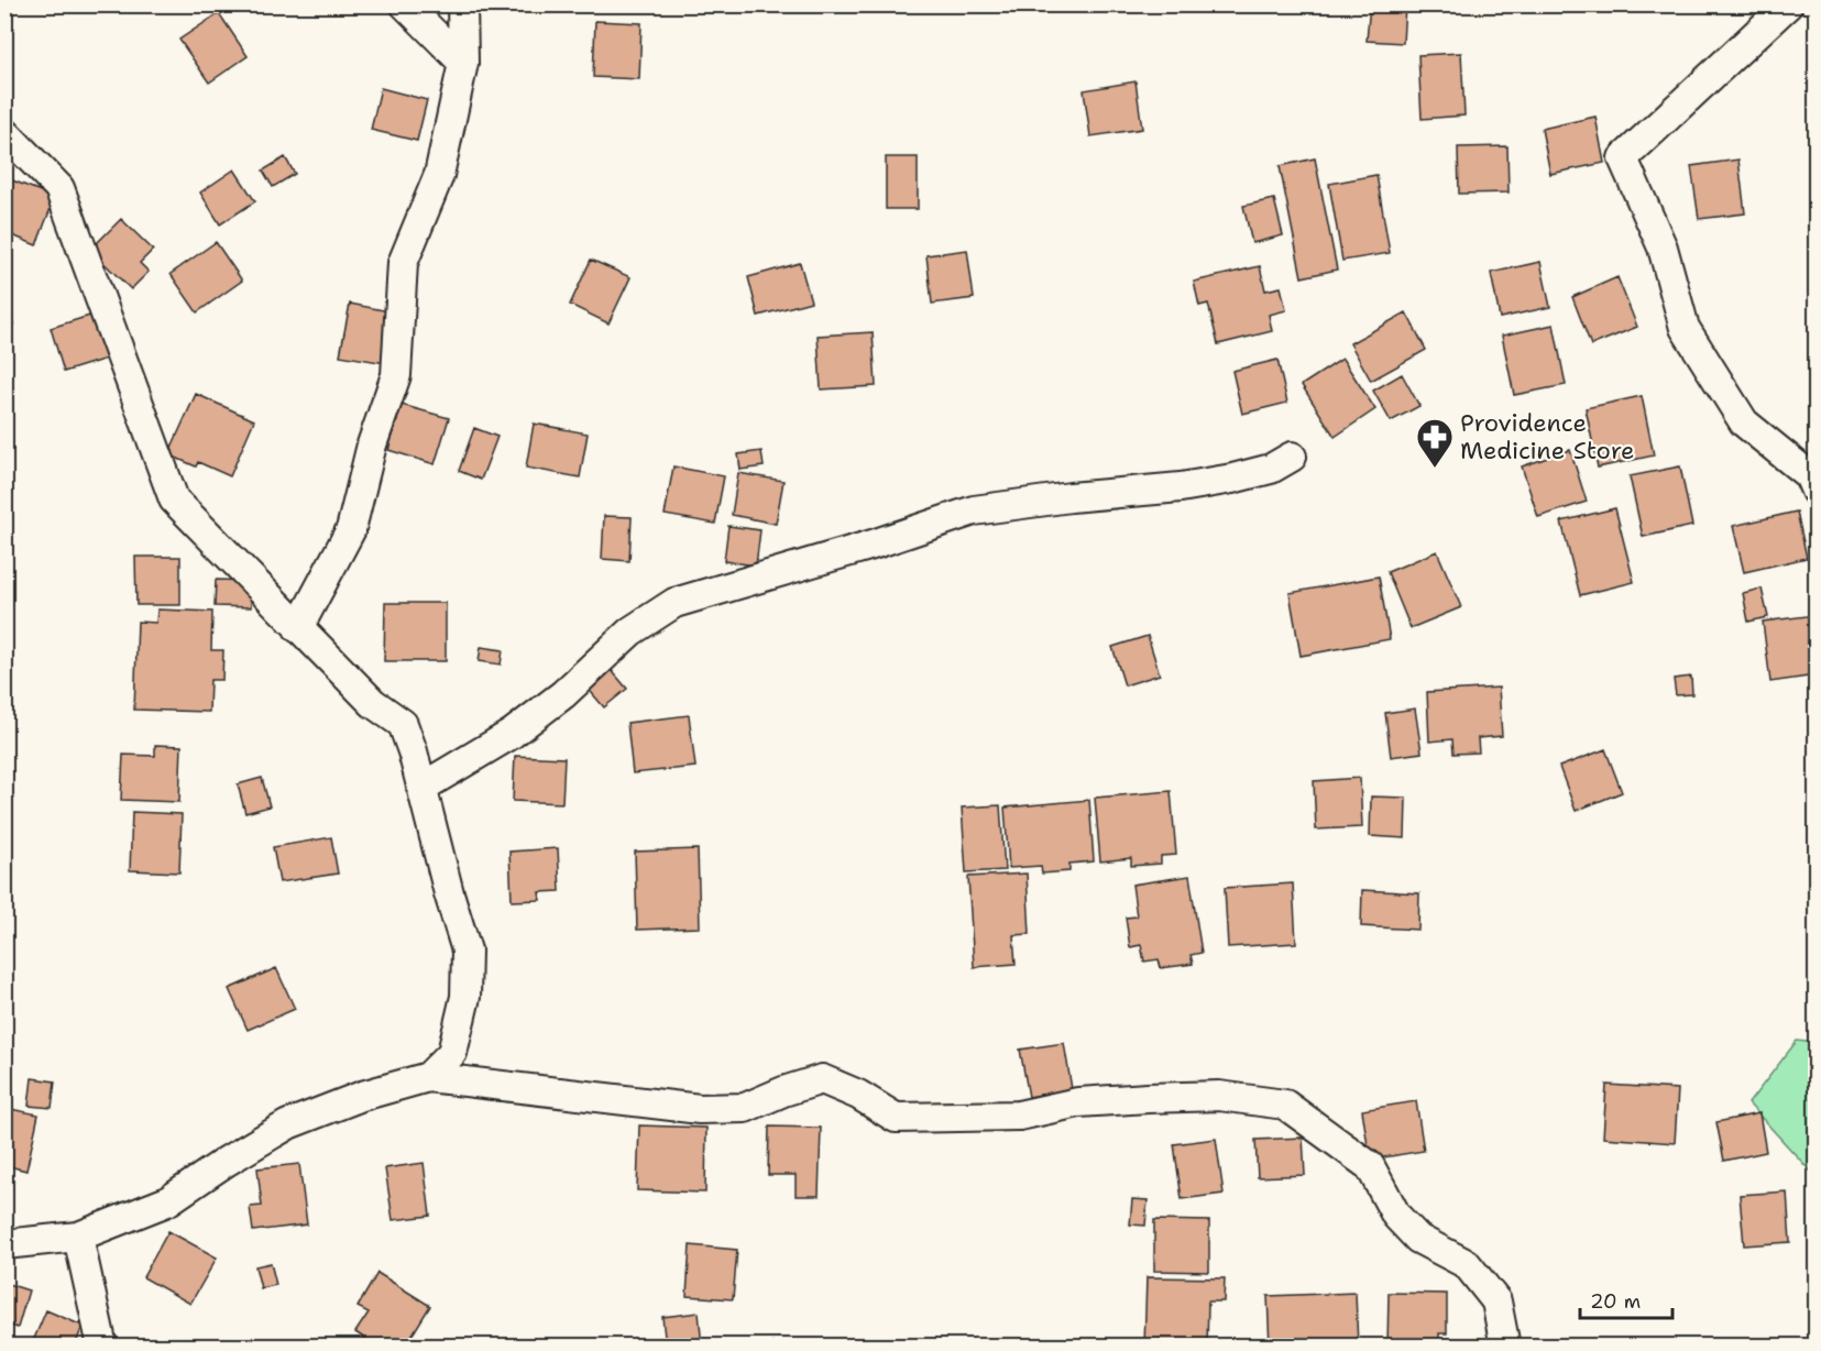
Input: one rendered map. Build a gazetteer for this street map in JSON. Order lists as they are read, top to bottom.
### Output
{
  "places": {
    "pharmacy": ["Providence Medicine Store"]
  },
  "scale_bar": "20 m"
}
